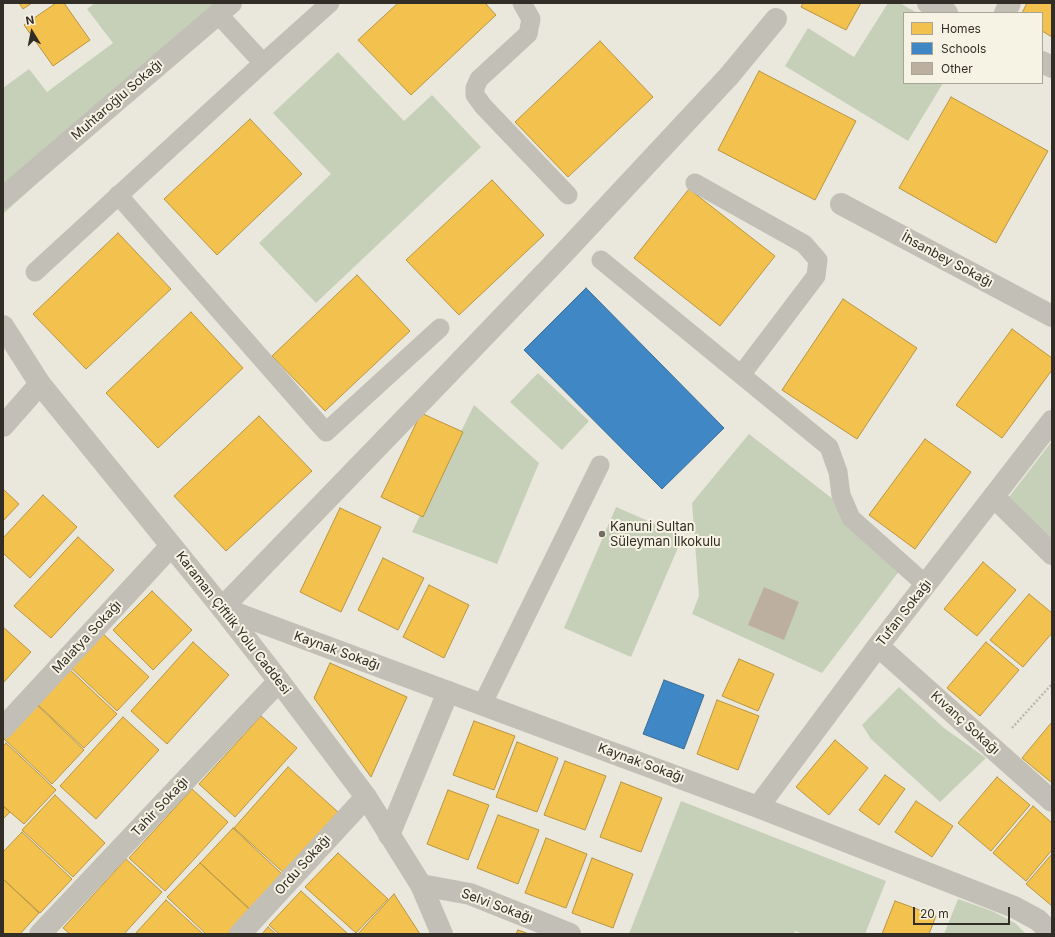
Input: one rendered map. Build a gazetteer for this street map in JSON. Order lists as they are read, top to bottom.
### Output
{
  "streets": {
    "street": [
      "Muhtaroğlu Sokağı",
      "İhsanbey Sokağı",
      "Tufan Sokağı",
      "Karaman Çiftlik Yolu Caddesi",
      "Malatya Sokağı",
      "Kaynak Sokağı",
      "Kıvanç Sokağı",
      "Tahir Sokağı",
      "Ordu Sokağı",
      "Selvi Sokağı"
    ]
  },
  "crossings": [
    ["Tufan Sokağı", "Kaynak Sokağı"],
    ["Tufan Sokağı", "Kıvanç Sokağı"],
    ["Karaman Çiftlik Yolu Caddesi", "Malatya Sokağı"],
    ["Karaman Çiftlik Yolu Caddesi", "Kaynak Sokağı"],
    ["Karaman Çiftlik Yolu Caddesi", "Tahir Sokağı"],
    ["Karaman Çiftlik Yolu Caddesi", "Ordu Sokağı"],
    ["Karaman Çiftlik Yolu Caddesi", "Selvi Sokağı"]
  ],
  "places": ["Kanuni Sultan Süleyman İlkokulu"],
  "legend": ["Homes", "Schools", "Other"],
  "scale_bar": "20 m",
  "north": "top"
}
